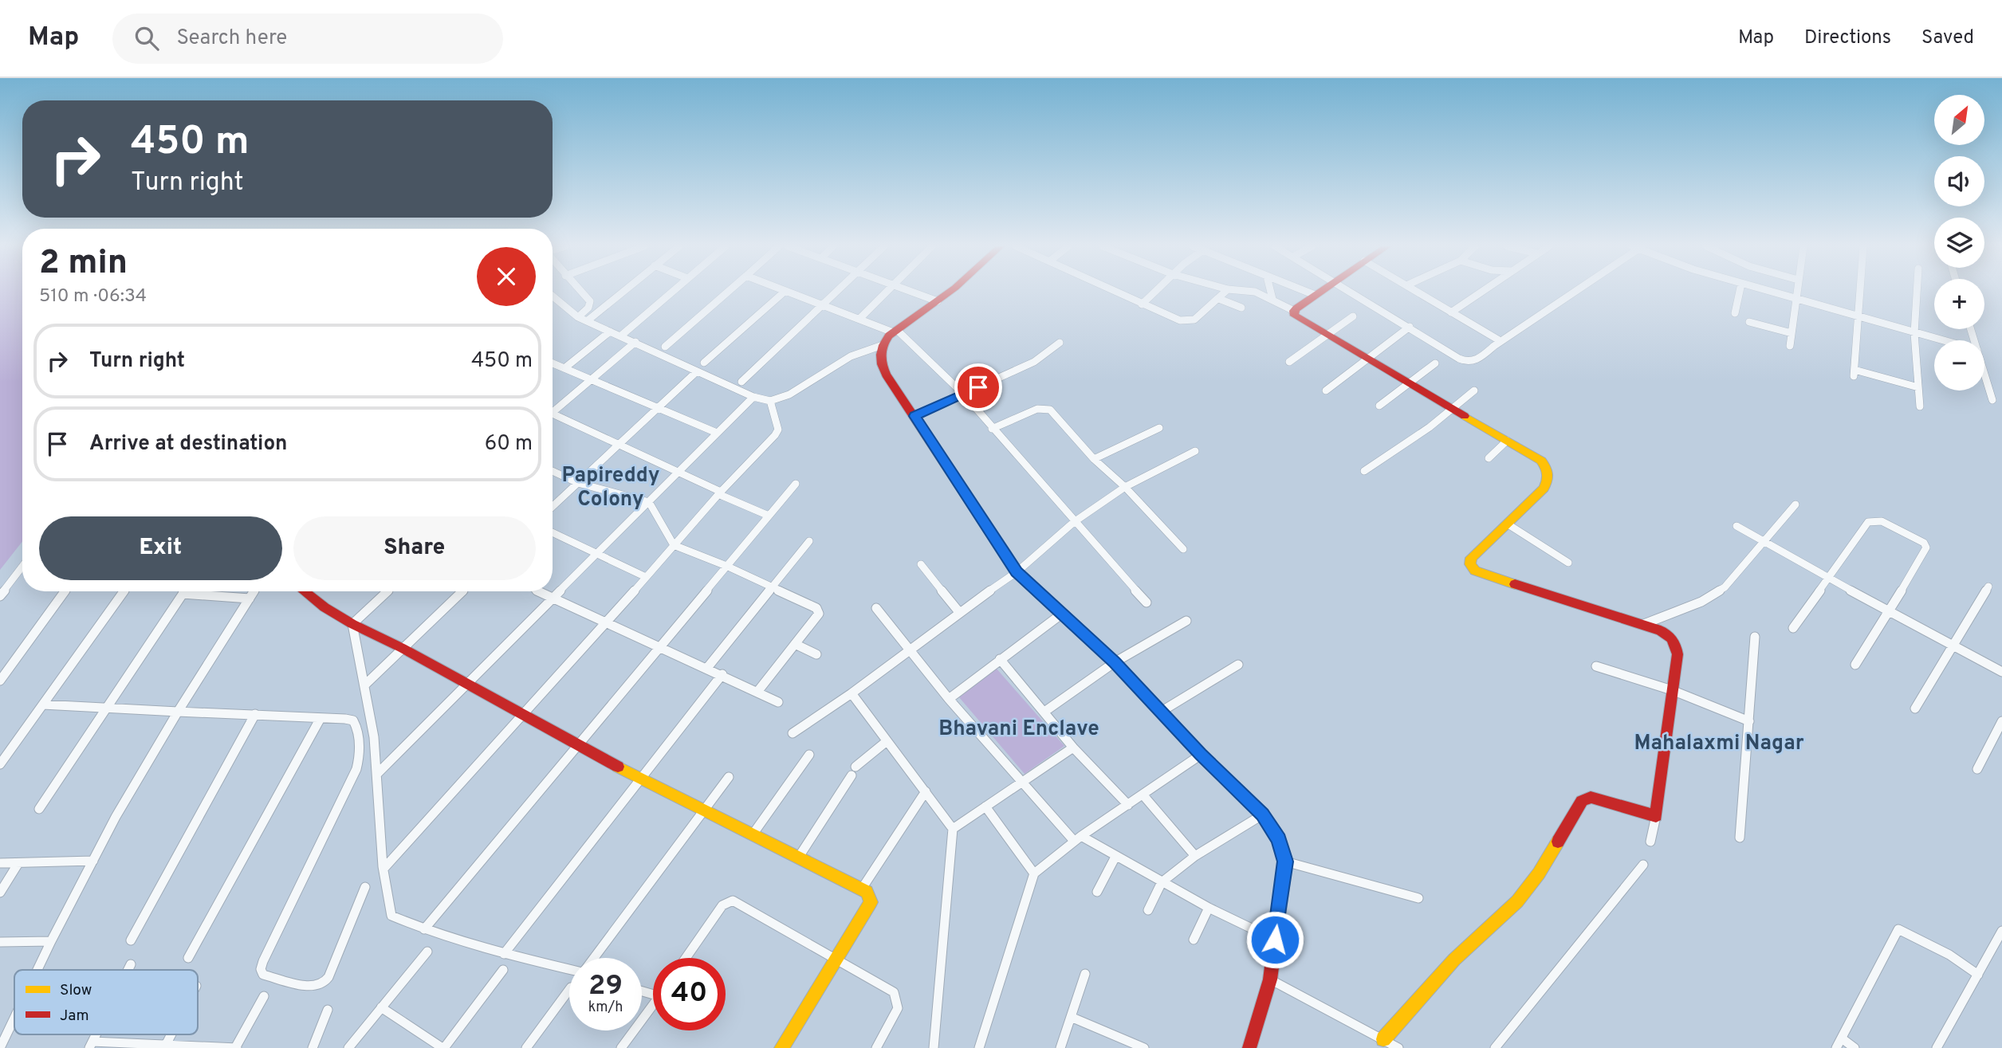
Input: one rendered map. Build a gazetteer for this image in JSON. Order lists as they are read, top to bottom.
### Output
{
  "districts": ["Papireddy Colony", "Bhavani Enclave", "Mahalaxmi Nagar"],
  "legend": ["Slow", "Jam"],
  "north": "top right",
  "page": {
    "header": "Map",
    "search": "Search here",
    "nav": ["Map", "Directions", "Saved"],
    "map_buttons": ["+", "−"],
    "turn": ["450 m", "Turn right"],
    "heading": ["2 min", "510 m · 06:34"],
    "list": [
      {
        "name": "Turn right",
        "value": "450 m"
      },
      {
        "name": "Arrive at destination",
        "value": "60 m"
      }
    ],
    "buttons": ["Exit", "Share"],
    "speed": "29 km/h",
    "limit": "40"
  }
}
